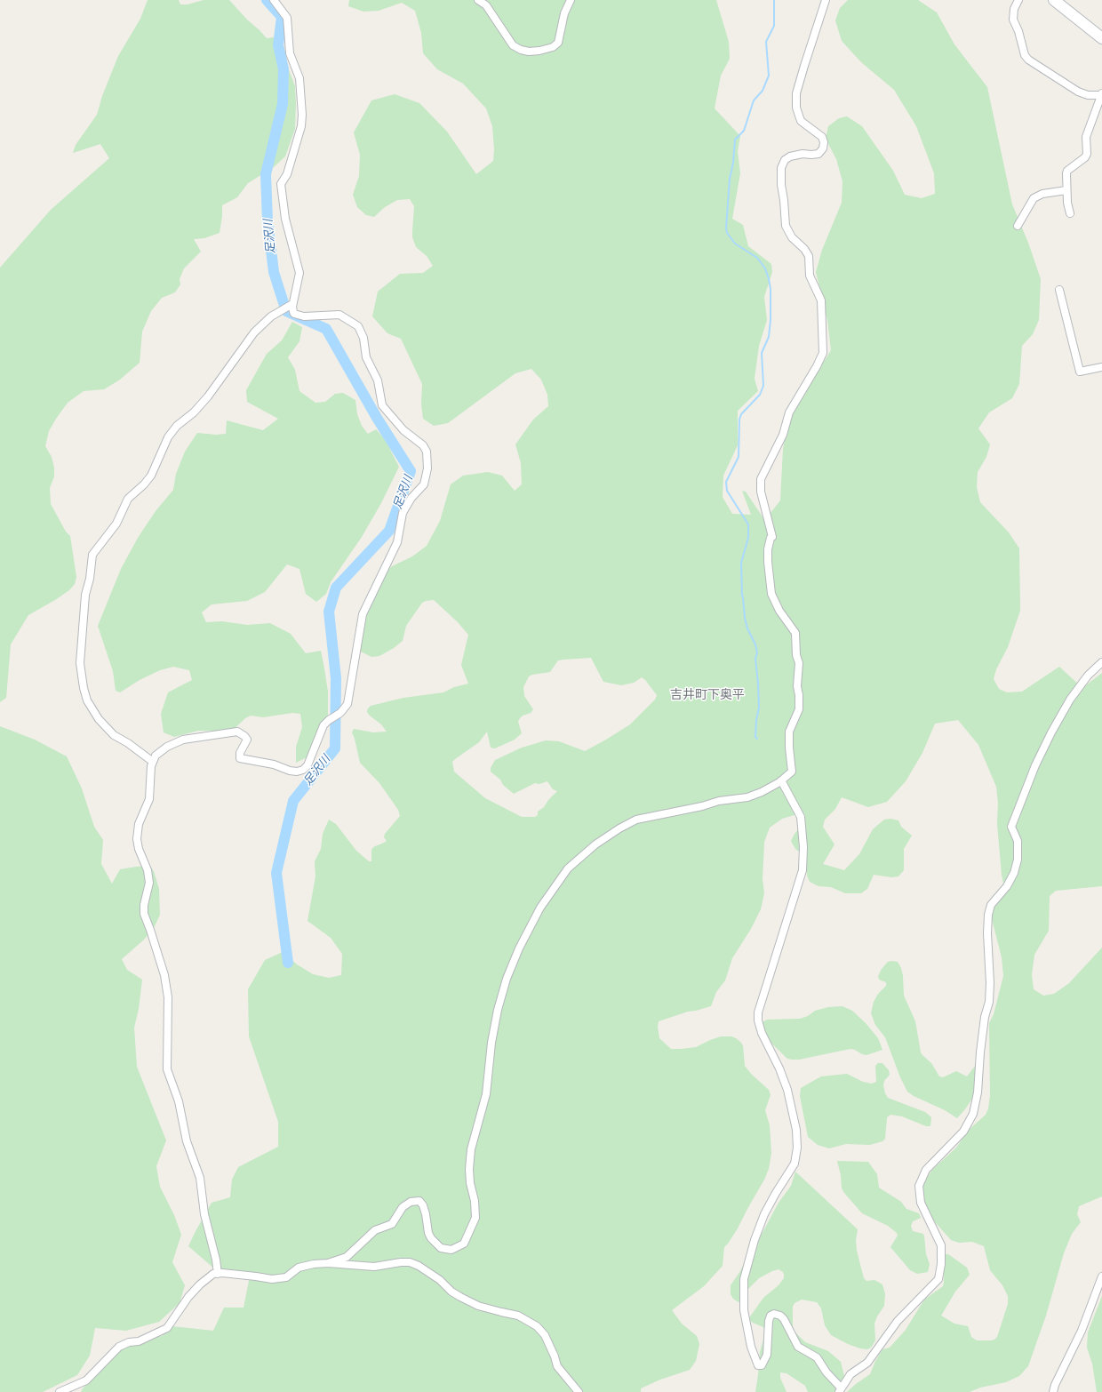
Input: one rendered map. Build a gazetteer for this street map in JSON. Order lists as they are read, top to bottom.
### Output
{
  "districts": ["吉井町下奥平"],
  "water": ["足沢川"]
}
